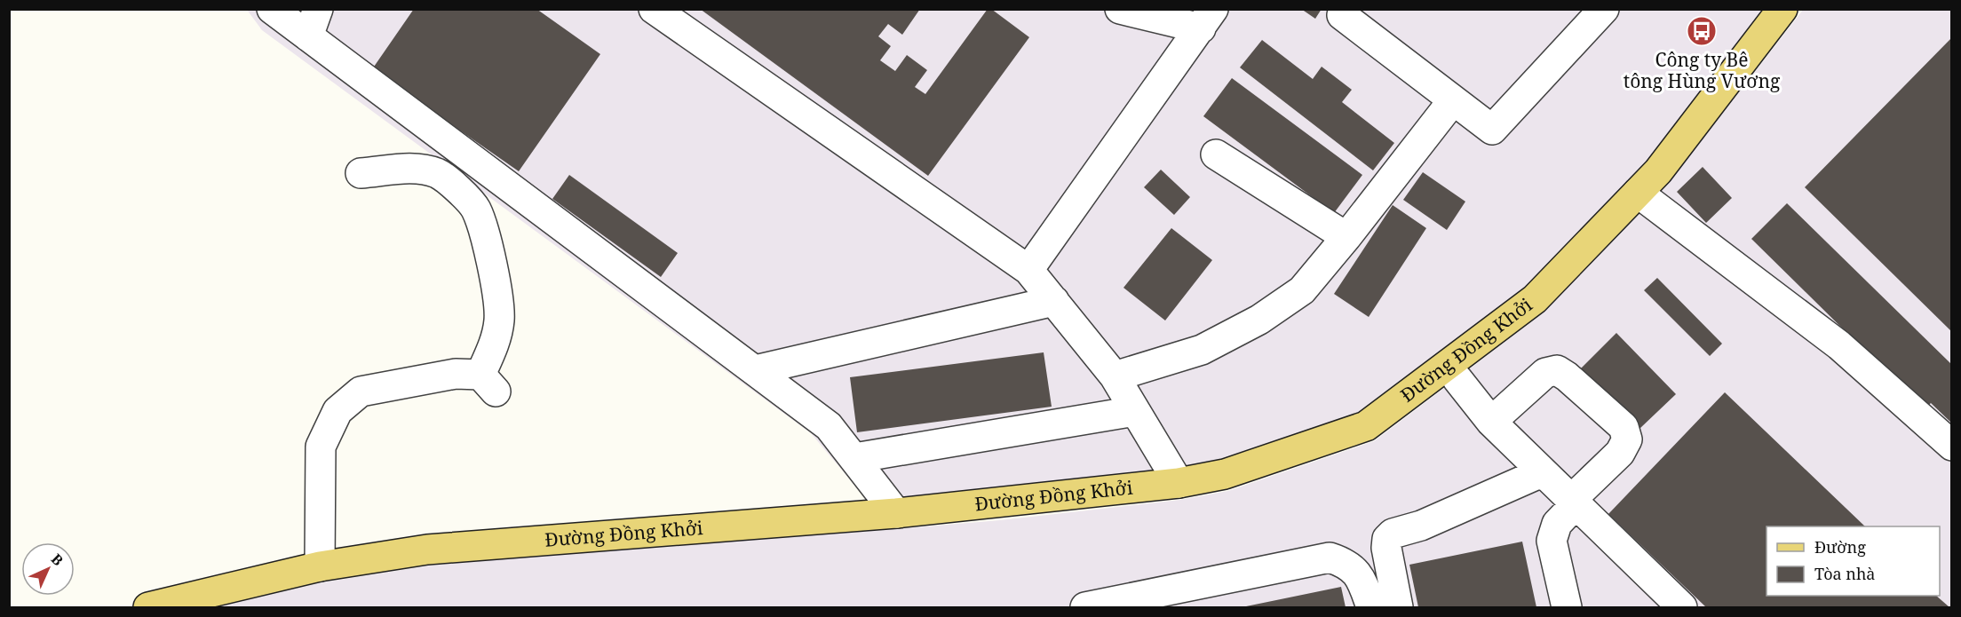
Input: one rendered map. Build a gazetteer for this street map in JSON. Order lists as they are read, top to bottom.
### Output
{
  "streets": {
    "main road": ["Đường Đồng Khởi"]
  },
  "places": {
    "bus stop": ["Công ty Bê tông Hùng Vương"]
  },
  "legend": ["Đường", "Tòa nhà"],
  "north": "top right"
}
